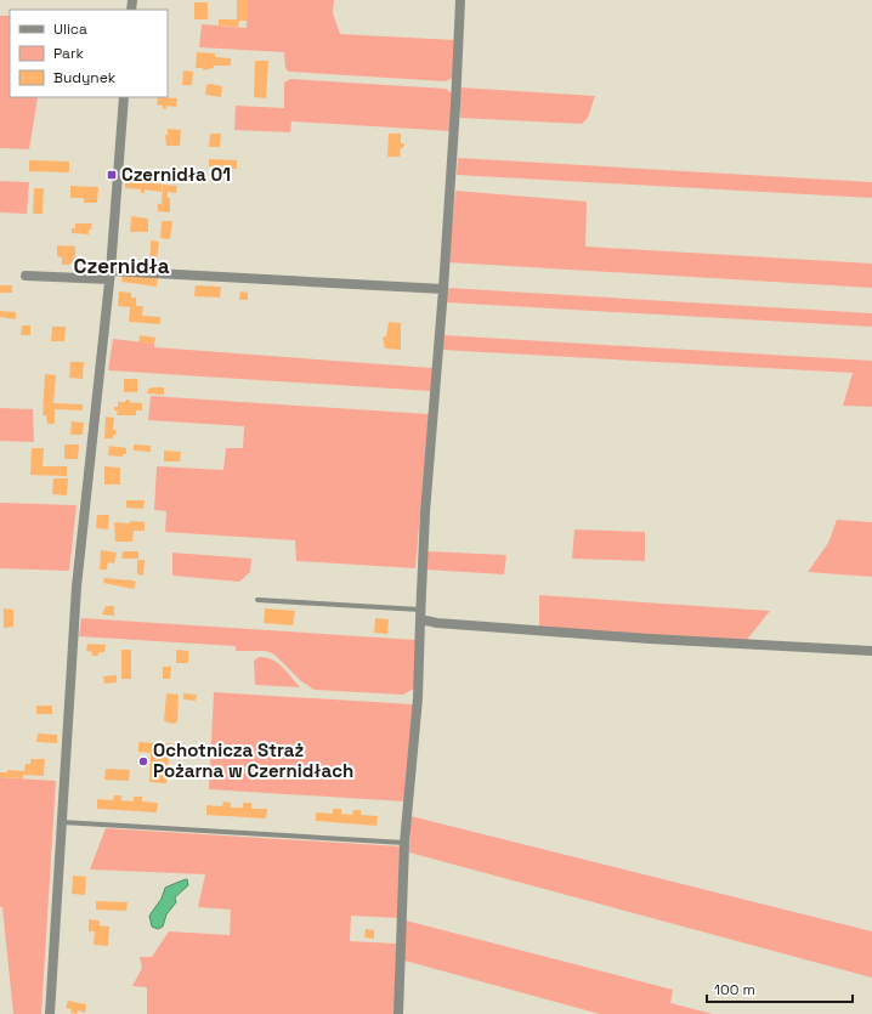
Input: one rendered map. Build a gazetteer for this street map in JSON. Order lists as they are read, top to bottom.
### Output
{
  "districts": ["Czernidła"],
  "places": {
    "transit": ["Czernidła 01"],
    "other": ["Ochotnicza Straż Pożarna w Czernidłach"]
  },
  "legend": ["Ulica", "Park", "Budynek"],
  "scale_bar": "100 m"
}
